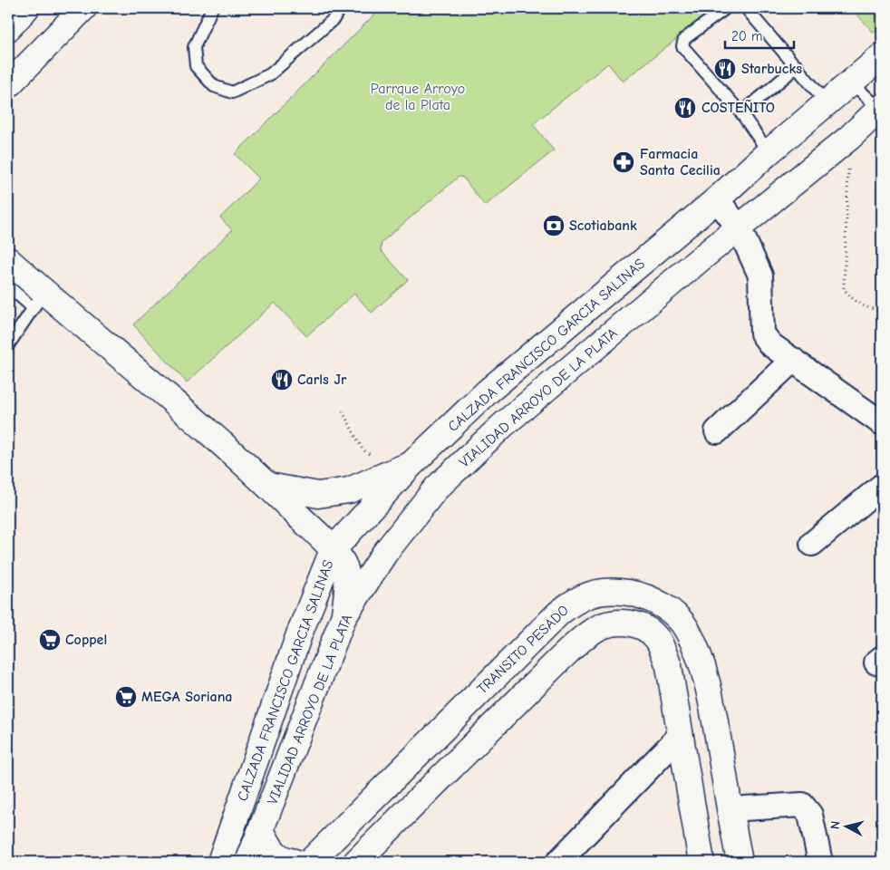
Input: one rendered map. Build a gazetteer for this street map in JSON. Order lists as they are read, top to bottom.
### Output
{
  "streets": {
    "main road": ["CALZADA FRANCISCO GARCIA SALINAS", "VIALIDAD ARROYO DE LA PLATA", "TRANSITO PESADO"]
  },
  "parks": ["Parrque Arroyo de la Plata"],
  "places": {
    "restaurant": ["Starbucks", "COSTEÑITO", "Carls Jr"],
    "pharmacy": ["Farmacia Santa Cecilia"],
    "bank": ["Scotiabank"],
    "supermarket": ["Coppel", "MEGA Soriana"]
  },
  "scale_bar": "20 m",
  "north": "left"
}
